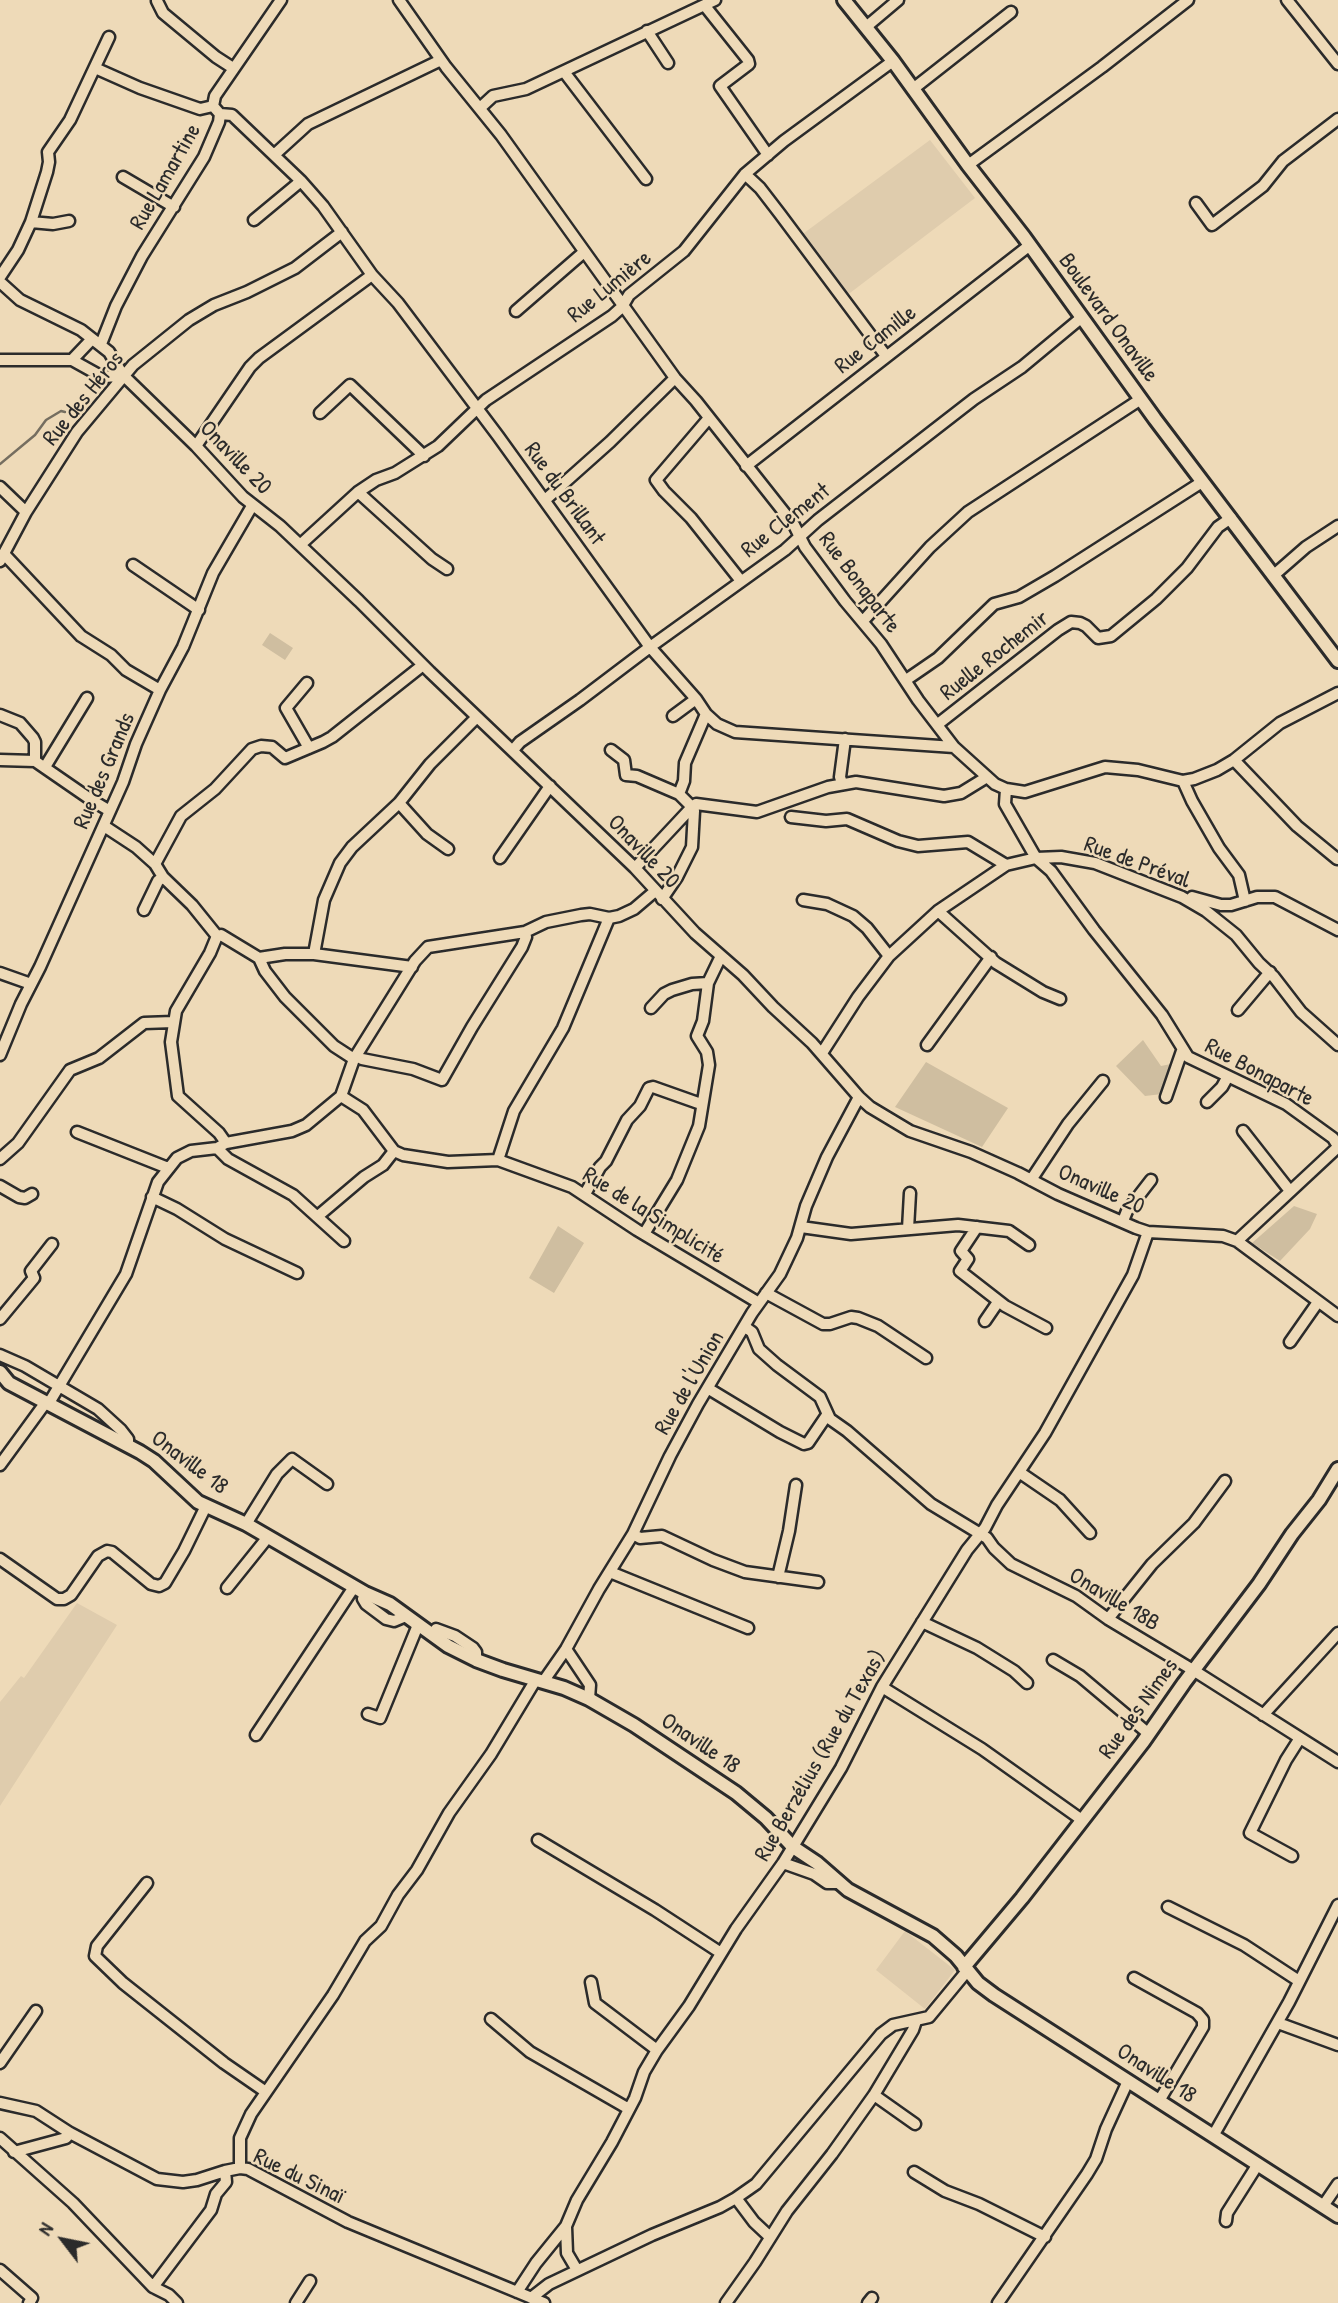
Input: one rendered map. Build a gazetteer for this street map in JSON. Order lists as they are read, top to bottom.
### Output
{
  "streets": {
    "street": [
      "Rue Lamartine",
      "Rue Lumière",
      "Boulevard Onaville",
      "Rue Camille",
      "Rue des Héros",
      "Onaville 20",
      "Rue du Brillant",
      "Rue Clement",
      "Rue Bonaparte",
      "Ruelle Rochemir",
      "Rue des Grands",
      "Rue de Préval",
      "Rue de la Simplicité",
      "Rue de l'Union",
      "Onaville 18",
      "Onaville 18B",
      "Rue des Nimes",
      "Rue Berzélius (Rue du Texas)",
      "Rue du Sinaï"
    ]
  },
  "crossings": [
    ["Rue Lamartine", "Onaville 20"],
    ["Rue Lamartine", "Rue du Brillant"],
    ["Rue Lumière", "Boulevard Onaville"],
    ["Rue Lumière", "Onaville 20"],
    ["Rue Lumière", "Rue du Brillant"],
    ["Rue Lumière", "Rue Bonaparte"],
    ["Boulevard Onaville", "Rue Camille"],
    ["Boulevard Onaville", "Rue Clement"],
    ["Boulevard Onaville", "Ruelle Rochemir"],
    ["Rue Camille", "Rue Bonaparte"],
    ["Rue des Héros", "Onaville 20"],
    ["Rue des Héros", "Rue du Brillant"],
    ["Onaville 20", "Rue Clement"],
    ["Onaville 20", "Rue des Grands"],
    ["Onaville 20", "Rue de Préval"],
    ["Onaville 20", "Rue de l'Union"],
    ["Onaville 20", "Rue Berzélius (Rue du Texas)"],
    ["Rue du Brillant", "Rue Clement"],
    ["Rue du Brillant", "Rue Bonaparte"],
    ["Rue Clement", "Rue Bonaparte"],
    ["Rue Bonaparte", "Ruelle Rochemir"],
    ["Rue Bonaparte", "Rue de Préval"],
    ["Rue de la Simplicité", "Rue de l'Union"],
    ["Rue de l'Union", "Onaville 18"],
    ["Rue de l'Union", "Onaville 18B"],
    ["Rue de l'Union", "Rue du Sinaï"],
    ["Onaville 18", "Rue des Nimes"],
    ["Onaville 18", "Rue Berzélius (Rue du Texas)"],
    ["Onaville 18B", "Rue des Nimes"],
    ["Onaville 18B", "Rue Berzélius (Rue du Texas)"],
    ["Rue Berzélius (Rue du Texas)", "Rue du Sinaï"]
  ],
  "north": "top left"
}
